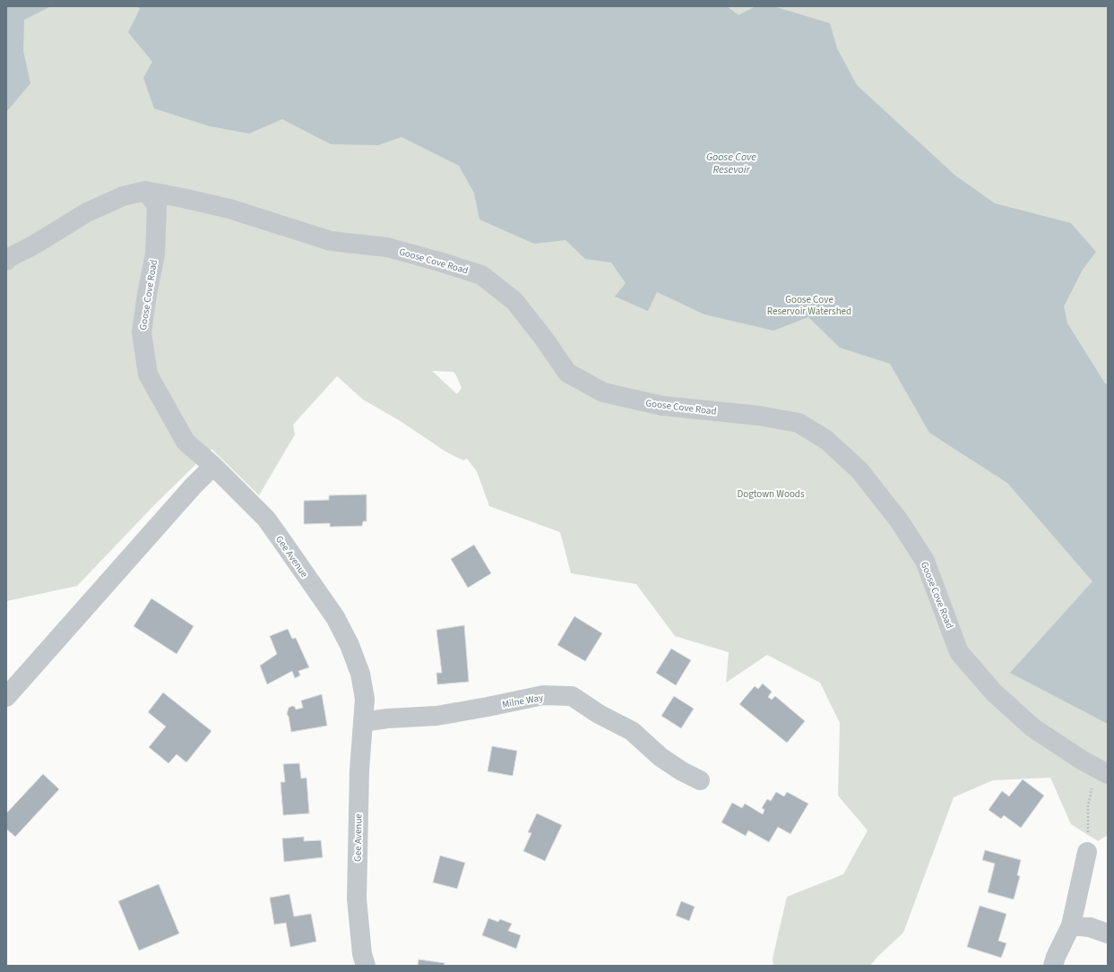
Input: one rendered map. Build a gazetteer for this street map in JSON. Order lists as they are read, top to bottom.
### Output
{
  "streets": {
    "street": ["Goose Cove Road", "Gee Avenue", "Milne Way"]
  },
  "crossings": [
    ["Goose Cove Road", "Gee Avenue"],
    ["Gee Avenue", "Milne Way"]
  ],
  "water": ["Goose Cove Resevoir"],
  "parks": ["Goose Cove Reservoir Watershed", "Dogtown Woods"]
}
